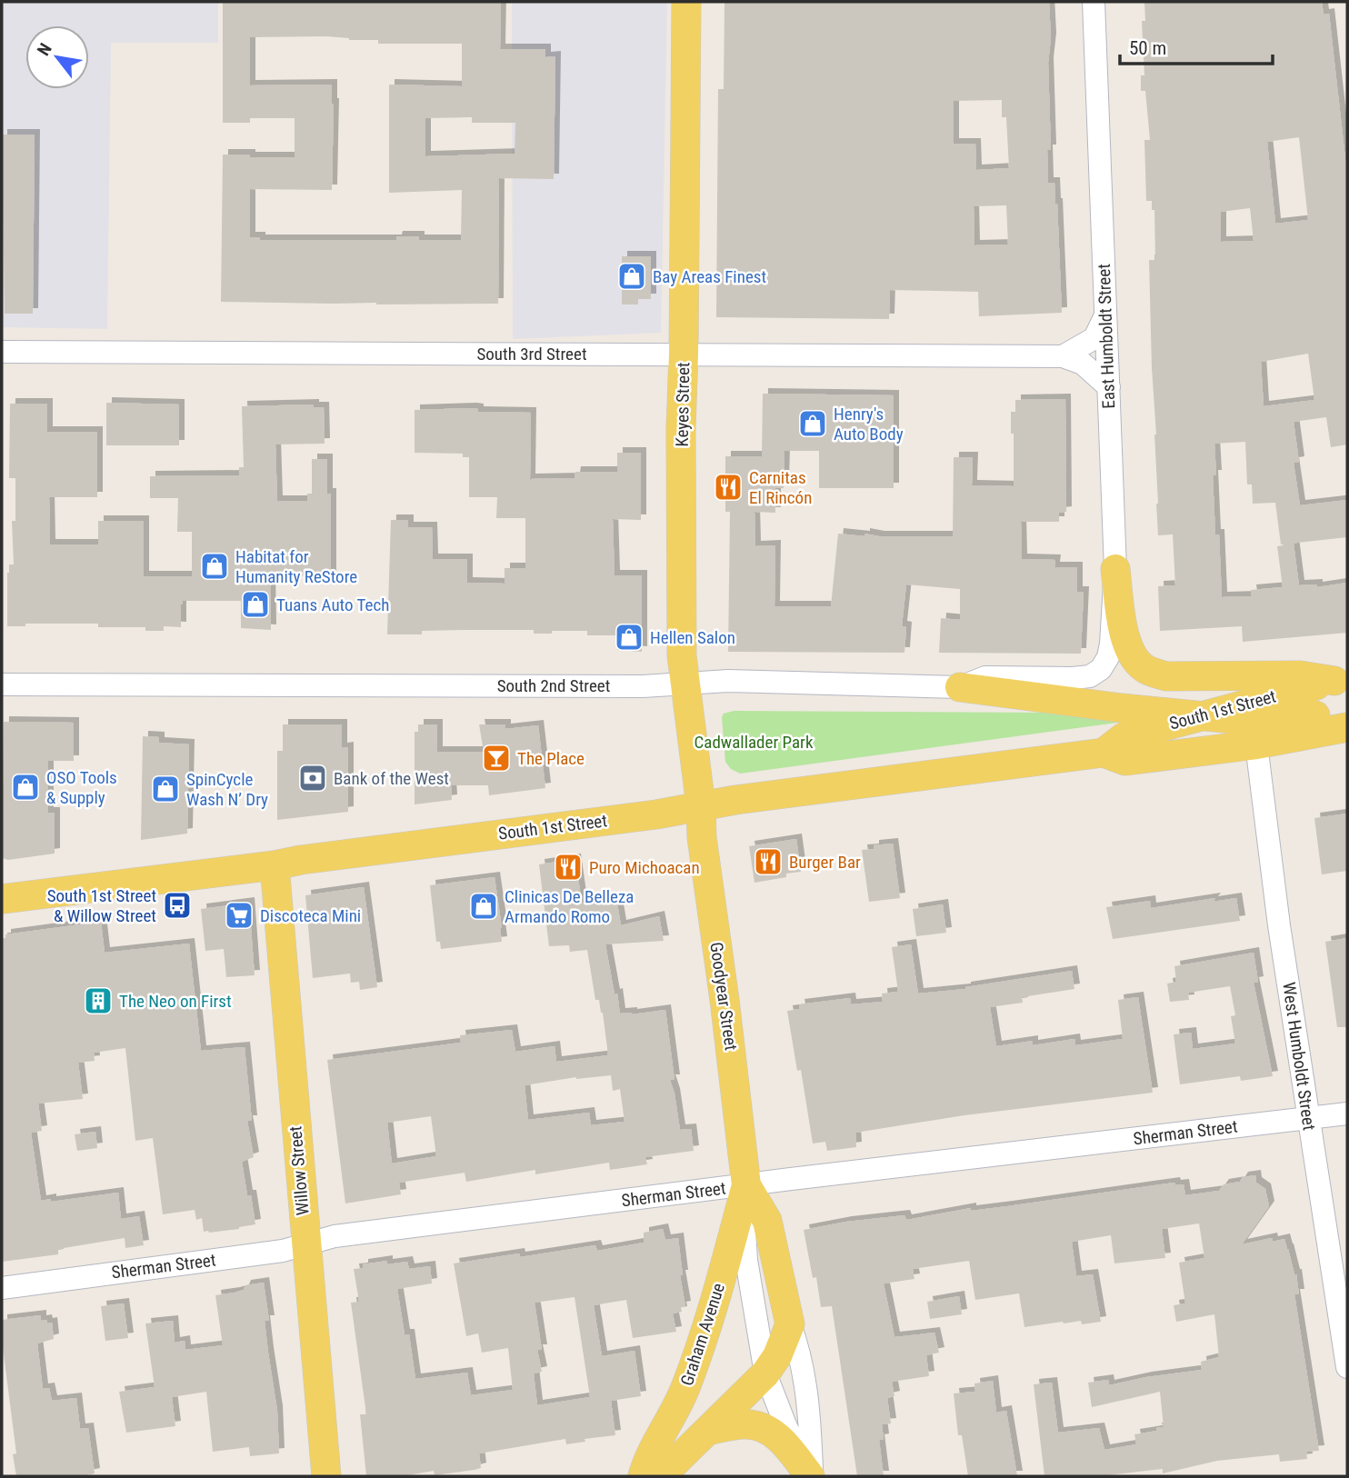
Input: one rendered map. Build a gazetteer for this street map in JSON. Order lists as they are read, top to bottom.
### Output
{
  "streets": {
    "main road": [
      "Keyes Street",
      "South 1st Street",
      "Goodyear Street",
      "Willow Street",
      "Graham Avenue"
    ],
    "street": [
      "East Humboldt Street",
      "South 3rd Street",
      "South 2nd Street",
      "West Humboldt Street",
      "Sherman Street"
    ]
  },
  "crossings": [
    ["East Humboldt Street", "South 2nd Street"],
    ["South 3rd Street", "Keyes Street"],
    ["Keyes Street", "South 2nd Street"],
    ["Keyes Street", "South 1st Street"],
    ["Keyes Street", "Goodyear Street"],
    ["South 1st Street", "Goodyear Street"],
    ["South 1st Street", "West Humboldt Street"],
    ["South 1st Street", "Willow Street"],
    ["Goodyear Street", "Sherman Street"],
    ["Goodyear Street", "Graham Avenue"],
    ["West Humboldt Street", "Sherman Street"],
    ["Sherman Street", "Willow Street"],
    ["Sherman Street", "Graham Avenue"]
  ],
  "parks": ["Cadwallader Park"],
  "places": {
    "shop": [
      "Bay Areas Finest",
      "Henry's Auto Body",
      "Habitat for Humanity ReStore",
      "Tuans Auto Tech",
      "Hellen Salon",
      "OSO Tools & Supply",
      "SpinCycle Wash N’ Dry",
      "Clinicas De Belleza Armando Romo"
    ],
    "restaurant": ["Carnitas El Rincón", "Burger Bar", "Puro Michoacan"],
    "bar": ["The Place"],
    "bank": ["Bank of the West"],
    "bus stop": ["South 1st Street & Willow Street"],
    "supermarket": ["Discoteca Mini"],
    "building": ["The Neo on First"]
  },
  "scale_bar": "50 m",
  "north": "top left"
}
